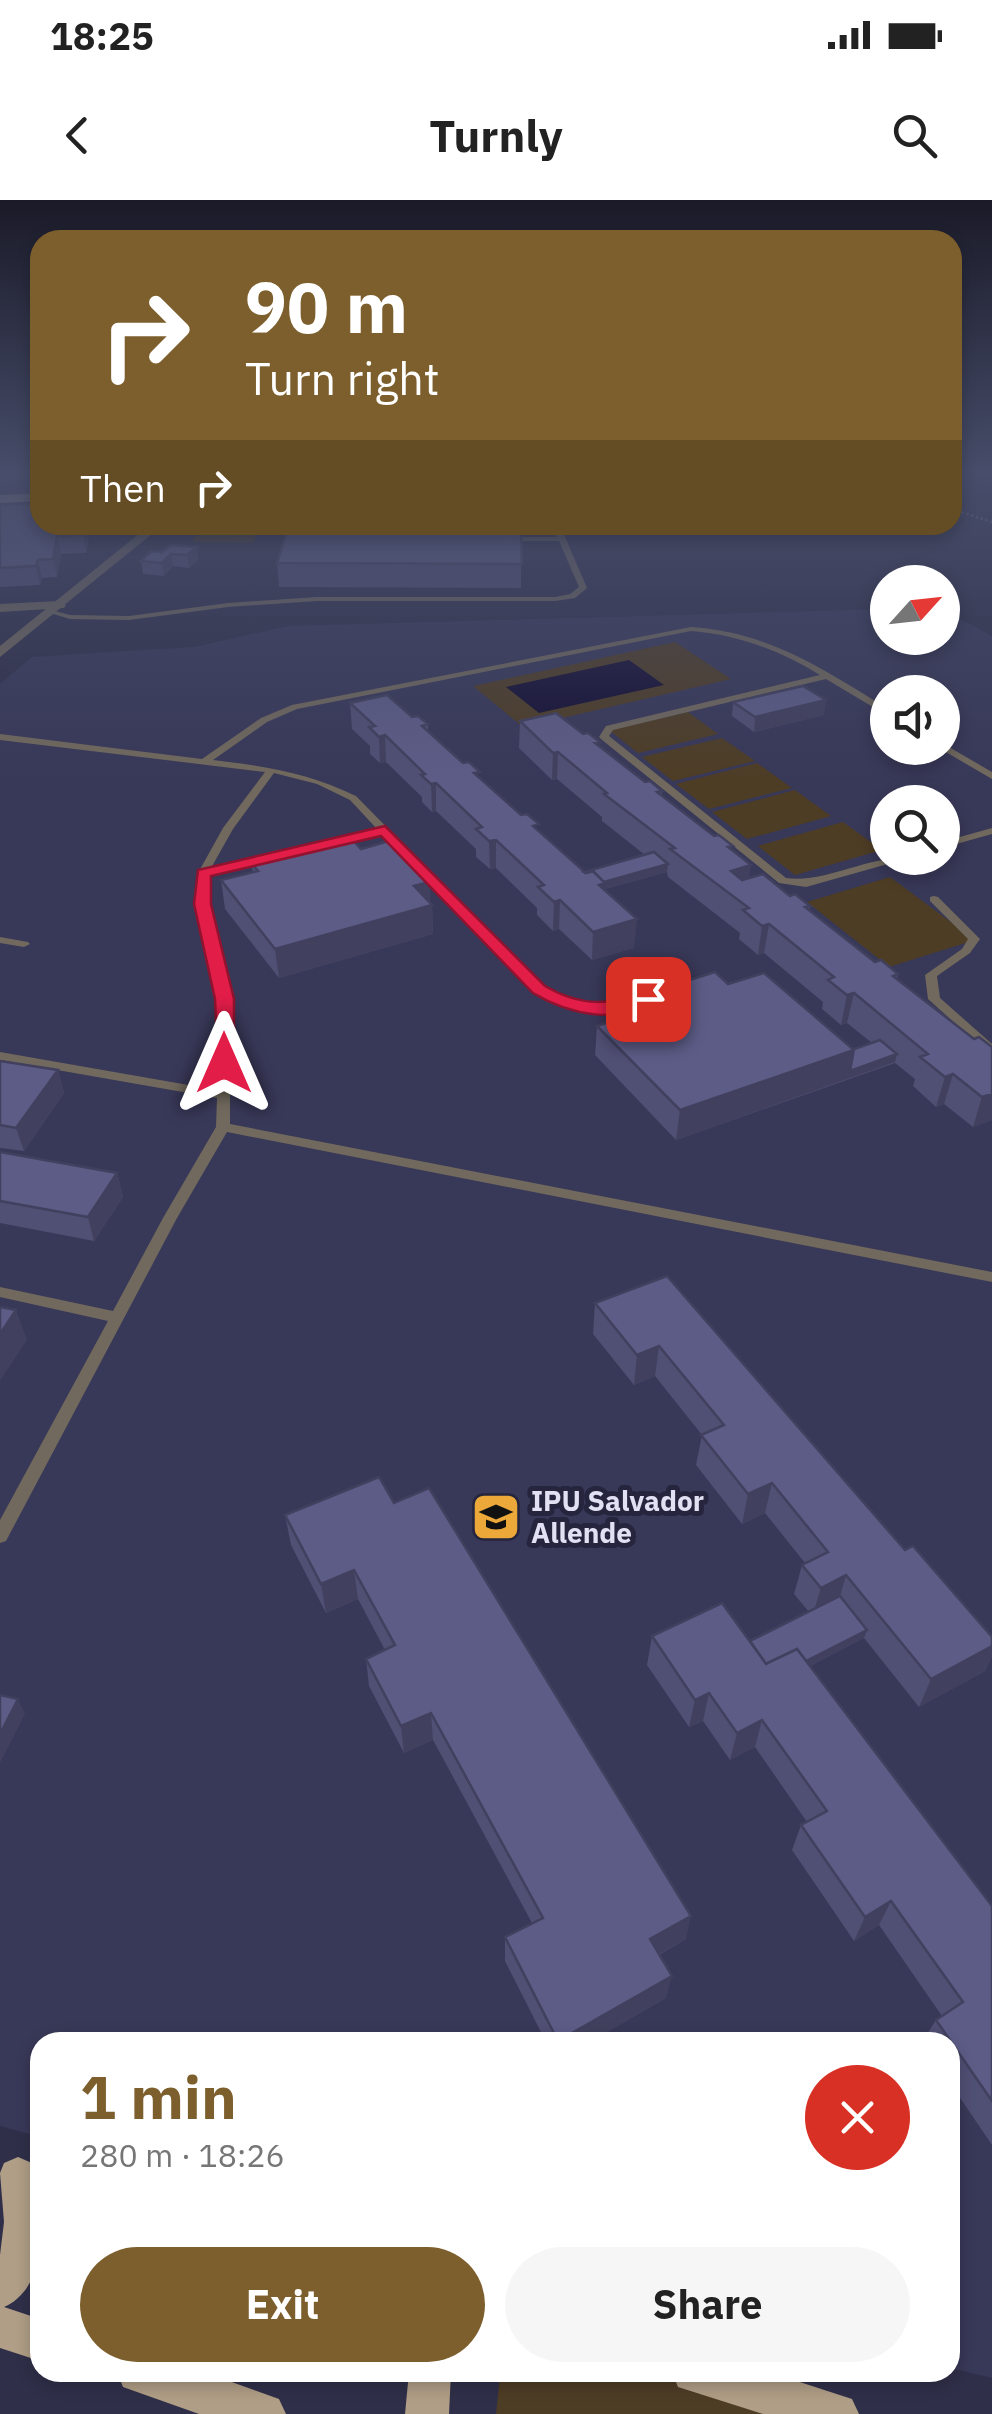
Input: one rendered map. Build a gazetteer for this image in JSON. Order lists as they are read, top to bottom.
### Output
{
  "places": {
    "school or university": ["IPU Salvador Allende"]
  },
  "north": "top right",
  "page": {
    "status": "18:25",
    "header": "Turnly",
    "turn": ["90 m", "Turn right"],
    "then": "Then",
    "heading": ["1 min", "280 m · 18:26"],
    "buttons": ["Exit", "Share"]
  }
}
